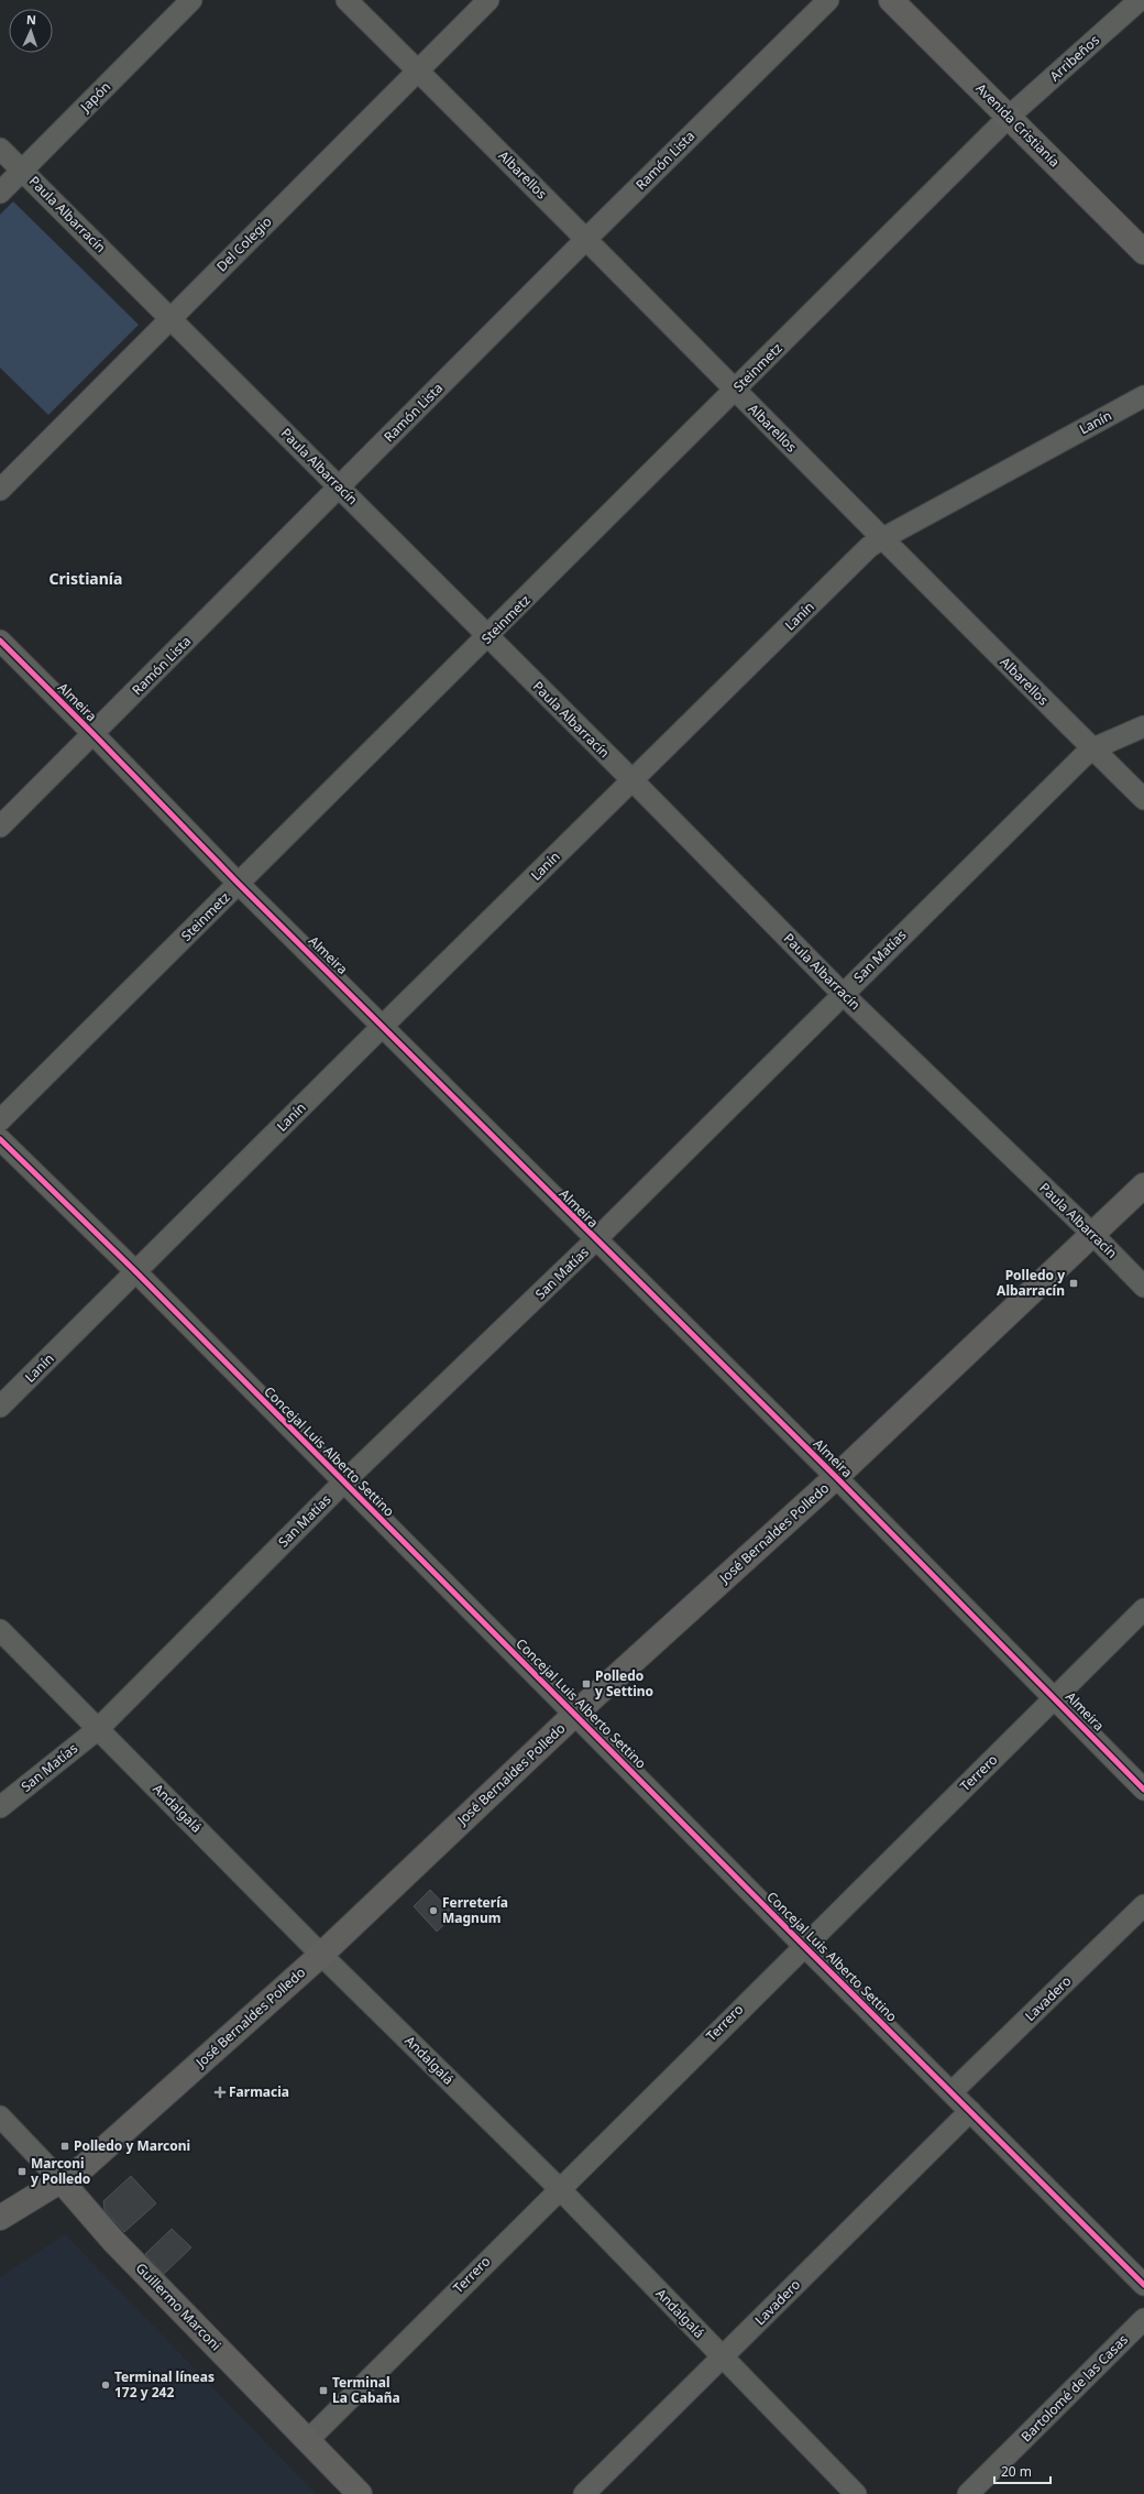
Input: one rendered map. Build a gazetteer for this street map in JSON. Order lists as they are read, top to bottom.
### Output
{
  "streets": {
    "main road": ["Avenida Cristianía", "José Bernaldes Polledo", "Guillermo Marconi"],
    "street": [
      "Arribeños",
      "Japón",
      "Ramón Lista",
      "Albarellos",
      "Paula Albarracín",
      "Del Colegio",
      "Steinmetz",
      "Lanín",
      "Almeira",
      "San Matías",
      "Concejal Luis Alberto Settino",
      "Terrero",
      "Andalgalá",
      "Lavadero",
      "Bartolomé de las Casas"
    ]
  },
  "crossings": [
    ["Arribeños", "Avenida Cristianía"],
    ["Arribeños", "Steinmetz"],
    ["Japón", "Paula Albarracín"],
    ["Avenida Cristianía", "Steinmetz"],
    ["Ramón Lista", "Albarellos"],
    ["Ramón Lista", "Paula Albarracín"],
    ["Ramón Lista", "Almeira"],
    ["Albarellos", "Del Colegio"],
    ["Albarellos", "Steinmetz"],
    ["Albarellos", "Lanín"],
    ["Albarellos", "San Matías"],
    ["Paula Albarracín", "Del Colegio"],
    ["Paula Albarracín", "Steinmetz"],
    ["Paula Albarracín", "Lanín"],
    ["Paula Albarracín", "San Matías"],
    ["Paula Albarracín", "José Bernaldes Polledo"],
    ["Steinmetz", "Almeira"],
    ["Lanín", "Almeira"],
    ["Lanín", "Concejal Luis Alberto Settino"],
    ["Almeira", "San Matías"],
    ["Almeira", "José Bernaldes Polledo"],
    ["Almeira", "Terrero"],
    ["San Matías", "Concejal Luis Alberto Settino"],
    ["San Matías", "Andalgalá"],
    ["Concejal Luis Alberto Settino", "José Bernaldes Polledo"],
    ["Concejal Luis Alberto Settino", "Terrero"],
    ["Concejal Luis Alberto Settino", "Lavadero"],
    ["José Bernaldes Polledo", "Andalgalá"],
    ["José Bernaldes Polledo", "Guillermo Marconi"],
    ["Terrero", "Andalgalá"],
    ["Terrero", "Guillermo Marconi"],
    ["Andalgalá", "Lavadero"]
  ],
  "districts": ["Cristianía"],
  "places": {
    "transit": [
      "Polledo y Albarracín",
      "Polledo y Settino",
      "Polledo y Marconi",
      "Marconi y Polledo",
      "Terminal La Cabaña"
    ],
    "other": ["Ferretería Magnum", "Terminal líneas 172 y 242"],
    "health": ["Farmacia"]
  },
  "scale_bar": "20 m",
  "north": "top"
}
